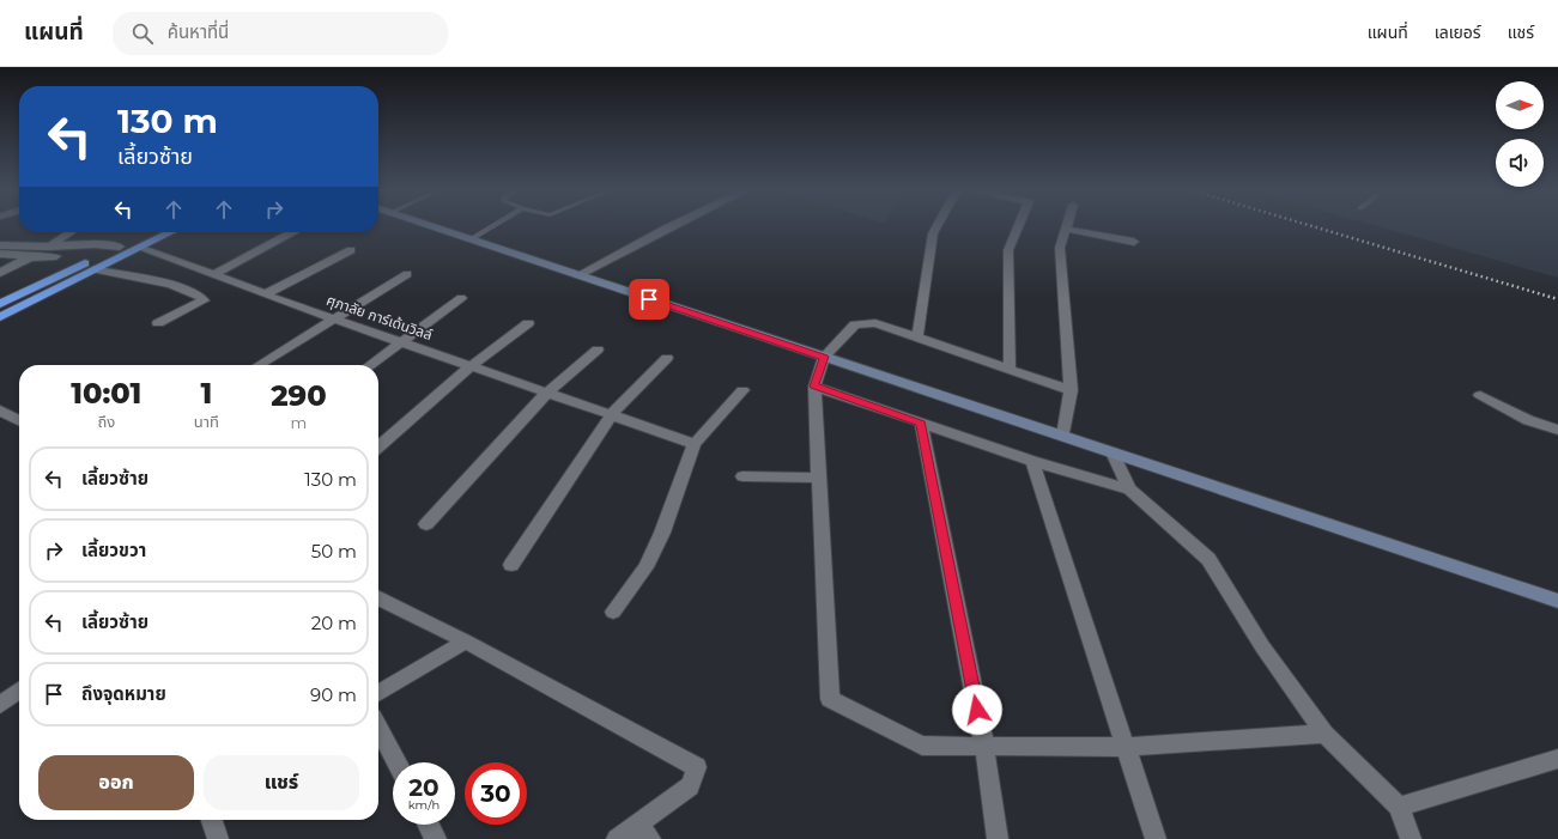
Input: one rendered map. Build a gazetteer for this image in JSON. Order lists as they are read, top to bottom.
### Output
{
  "streets": {
    "street": ["ศุภาลัย การ์เด้นวิลล์"]
  },
  "north": "right",
  "page": {
    "header": "แผนที่",
    "search": "ค้นหาที่นี่",
    "nav": ["แผนที่", "เลเยอร์", "แชร์"],
    "turn": ["130 m", "เลี้ยวซ้าย"],
    "eta": [
      "10:01",
      "ถึง",
      "1",
      "นาที",
      "290",
      "m"
    ],
    "list": [
      {
        "name": "เลี้ยวซ้าย",
        "value": "130 m"
      },
      {
        "name": "เลี้ยวขวา",
        "value": "50 m"
      },
      {
        "name": "เลี้ยวซ้าย",
        "value": "20 m"
      },
      {
        "name": "ถึงจุดหมาย",
        "value": "90 m"
      }
    ],
    "buttons": ["ออก", "แชร์"],
    "speed": "20 km/h",
    "limit": "30"
  }
}
